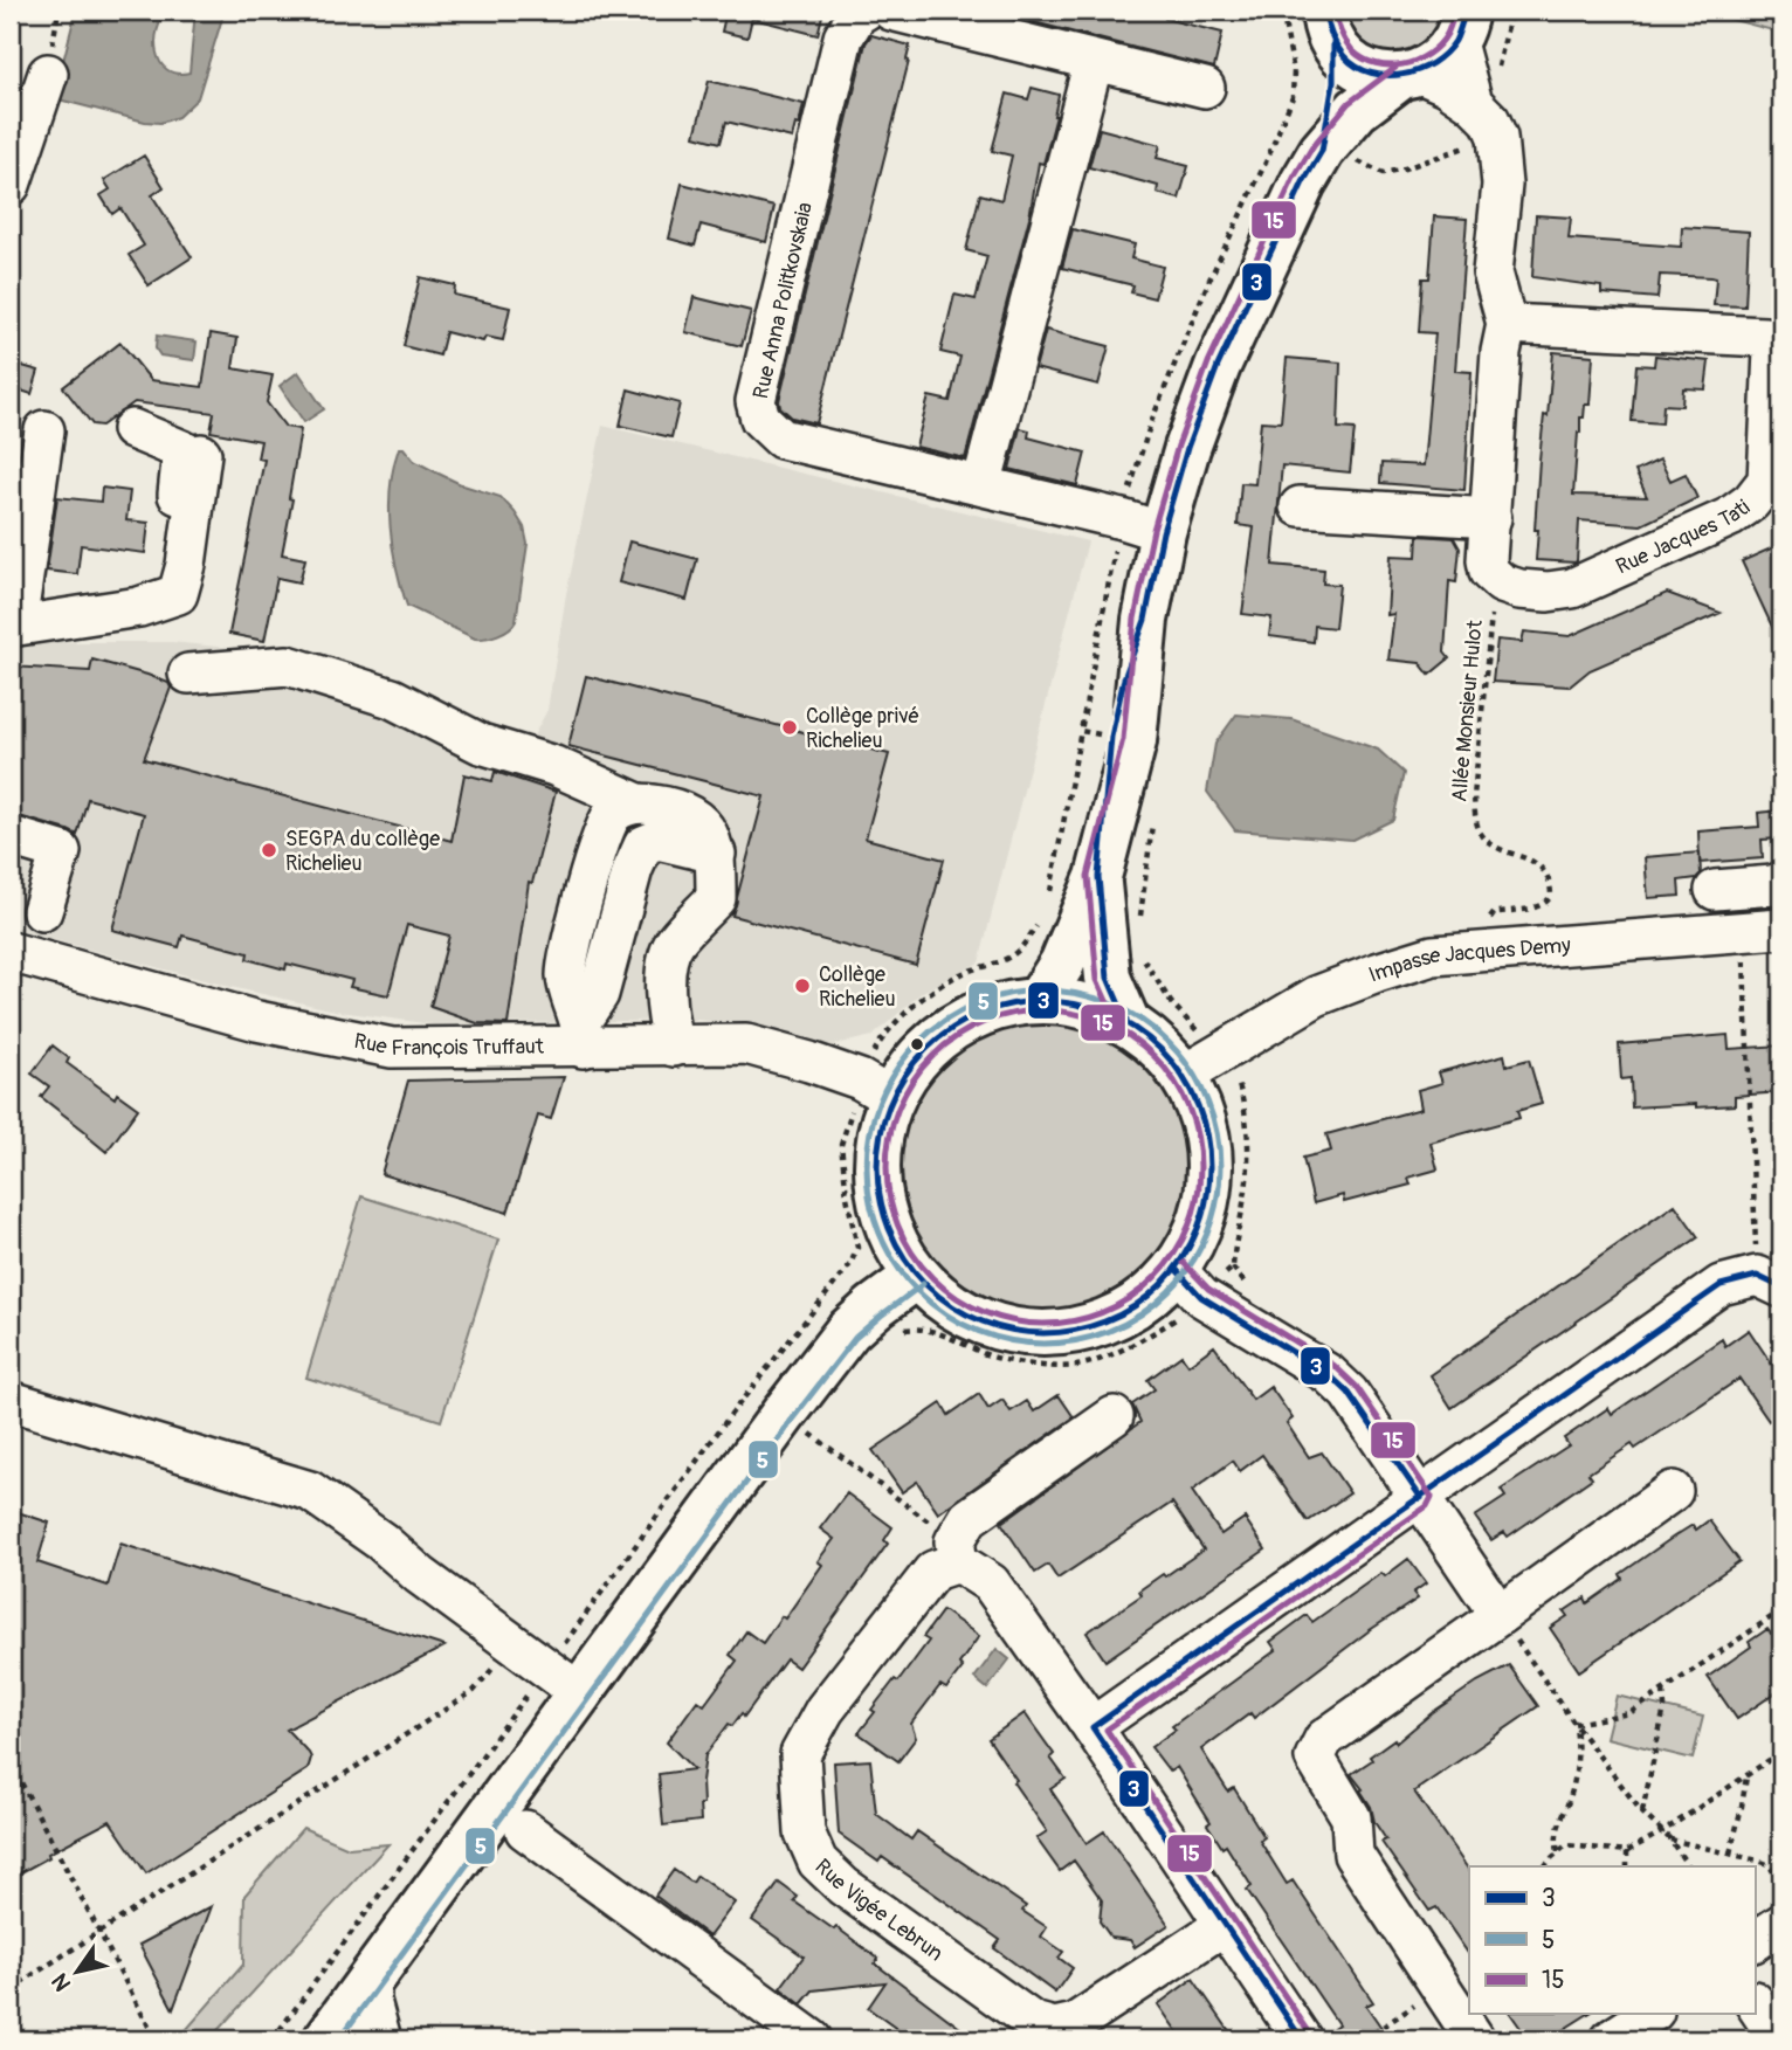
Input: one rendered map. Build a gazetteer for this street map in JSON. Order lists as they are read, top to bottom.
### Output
{
  "streets": {
    "street": [
      "Rue Anna Politkovskaia",
      "Rue Jacques Tati",
      "Impasse Jacques Demy",
      "Rue François Truffaut",
      "Rue Vigée Lebrun"
    ],
    "path": ["Allée Monsieur Hulot"]
  },
  "crossings": [
    ["Rue Jacques Tati", "Allée Monsieur Hulot"],
    ["Allée Monsieur Hulot", "Impasse Jacques Demy"]
  ],
  "places": ["Collège privé Richelieu", "SEGPA du collège Richelieu", "Collège Richelieu"],
  "lines": ["transit line 3", "transit line 15", "transit line 5"],
  "legend": ["3", "5", "15"],
  "north": "bottom left"
}
